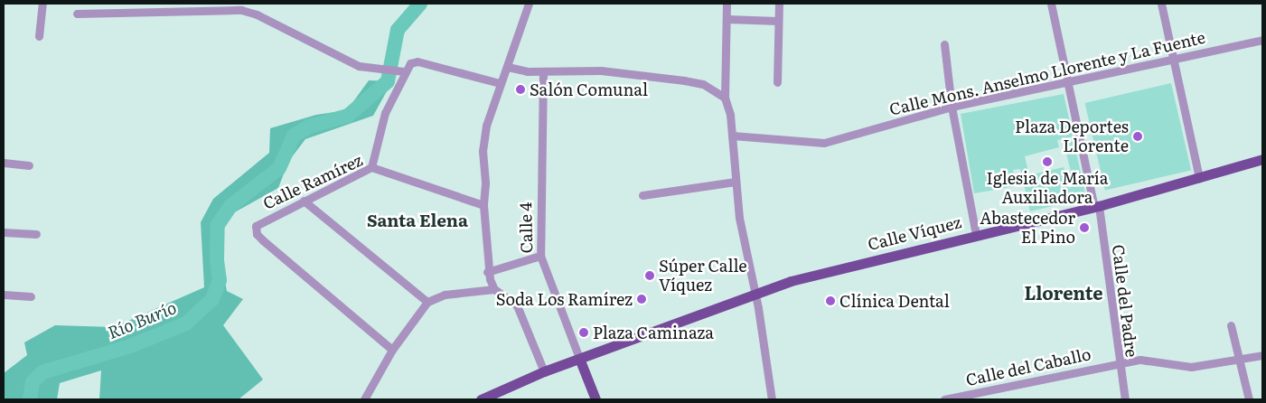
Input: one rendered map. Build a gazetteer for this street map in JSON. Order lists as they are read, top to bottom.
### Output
{
  "streets": {
    "main road": ["Calle 4", "Calle Víquez"],
    "street": [
      "Calle Mons. Anselmo Llorente y La Fuente",
      "Calle Ramírez",
      "Calle del Padre",
      "Calle del Caballo"
    ]
  },
  "crossings": [
    ["Calle Mons. Anselmo Llorente y La Fuente", "Calle del Padre"],
    ["Calle 4", "Calle Víquez"],
    ["Calle Víquez", "Calle del Padre"],
    ["Calle del Padre", "Calle del Caballo"]
  ],
  "districts": ["Santa Elena", "Llorente"],
  "water": ["Río Burío"],
  "places": [
    "Salón Comunal",
    "Plaza Deportes Llorente",
    "Iglesia de María Auxiliadora",
    "Abastecedor El Pino",
    "Súper Calle Víquez",
    "Soda Los Ramírez",
    "Clínica Dental",
    "Plaza Caminaza"
  ]
}
